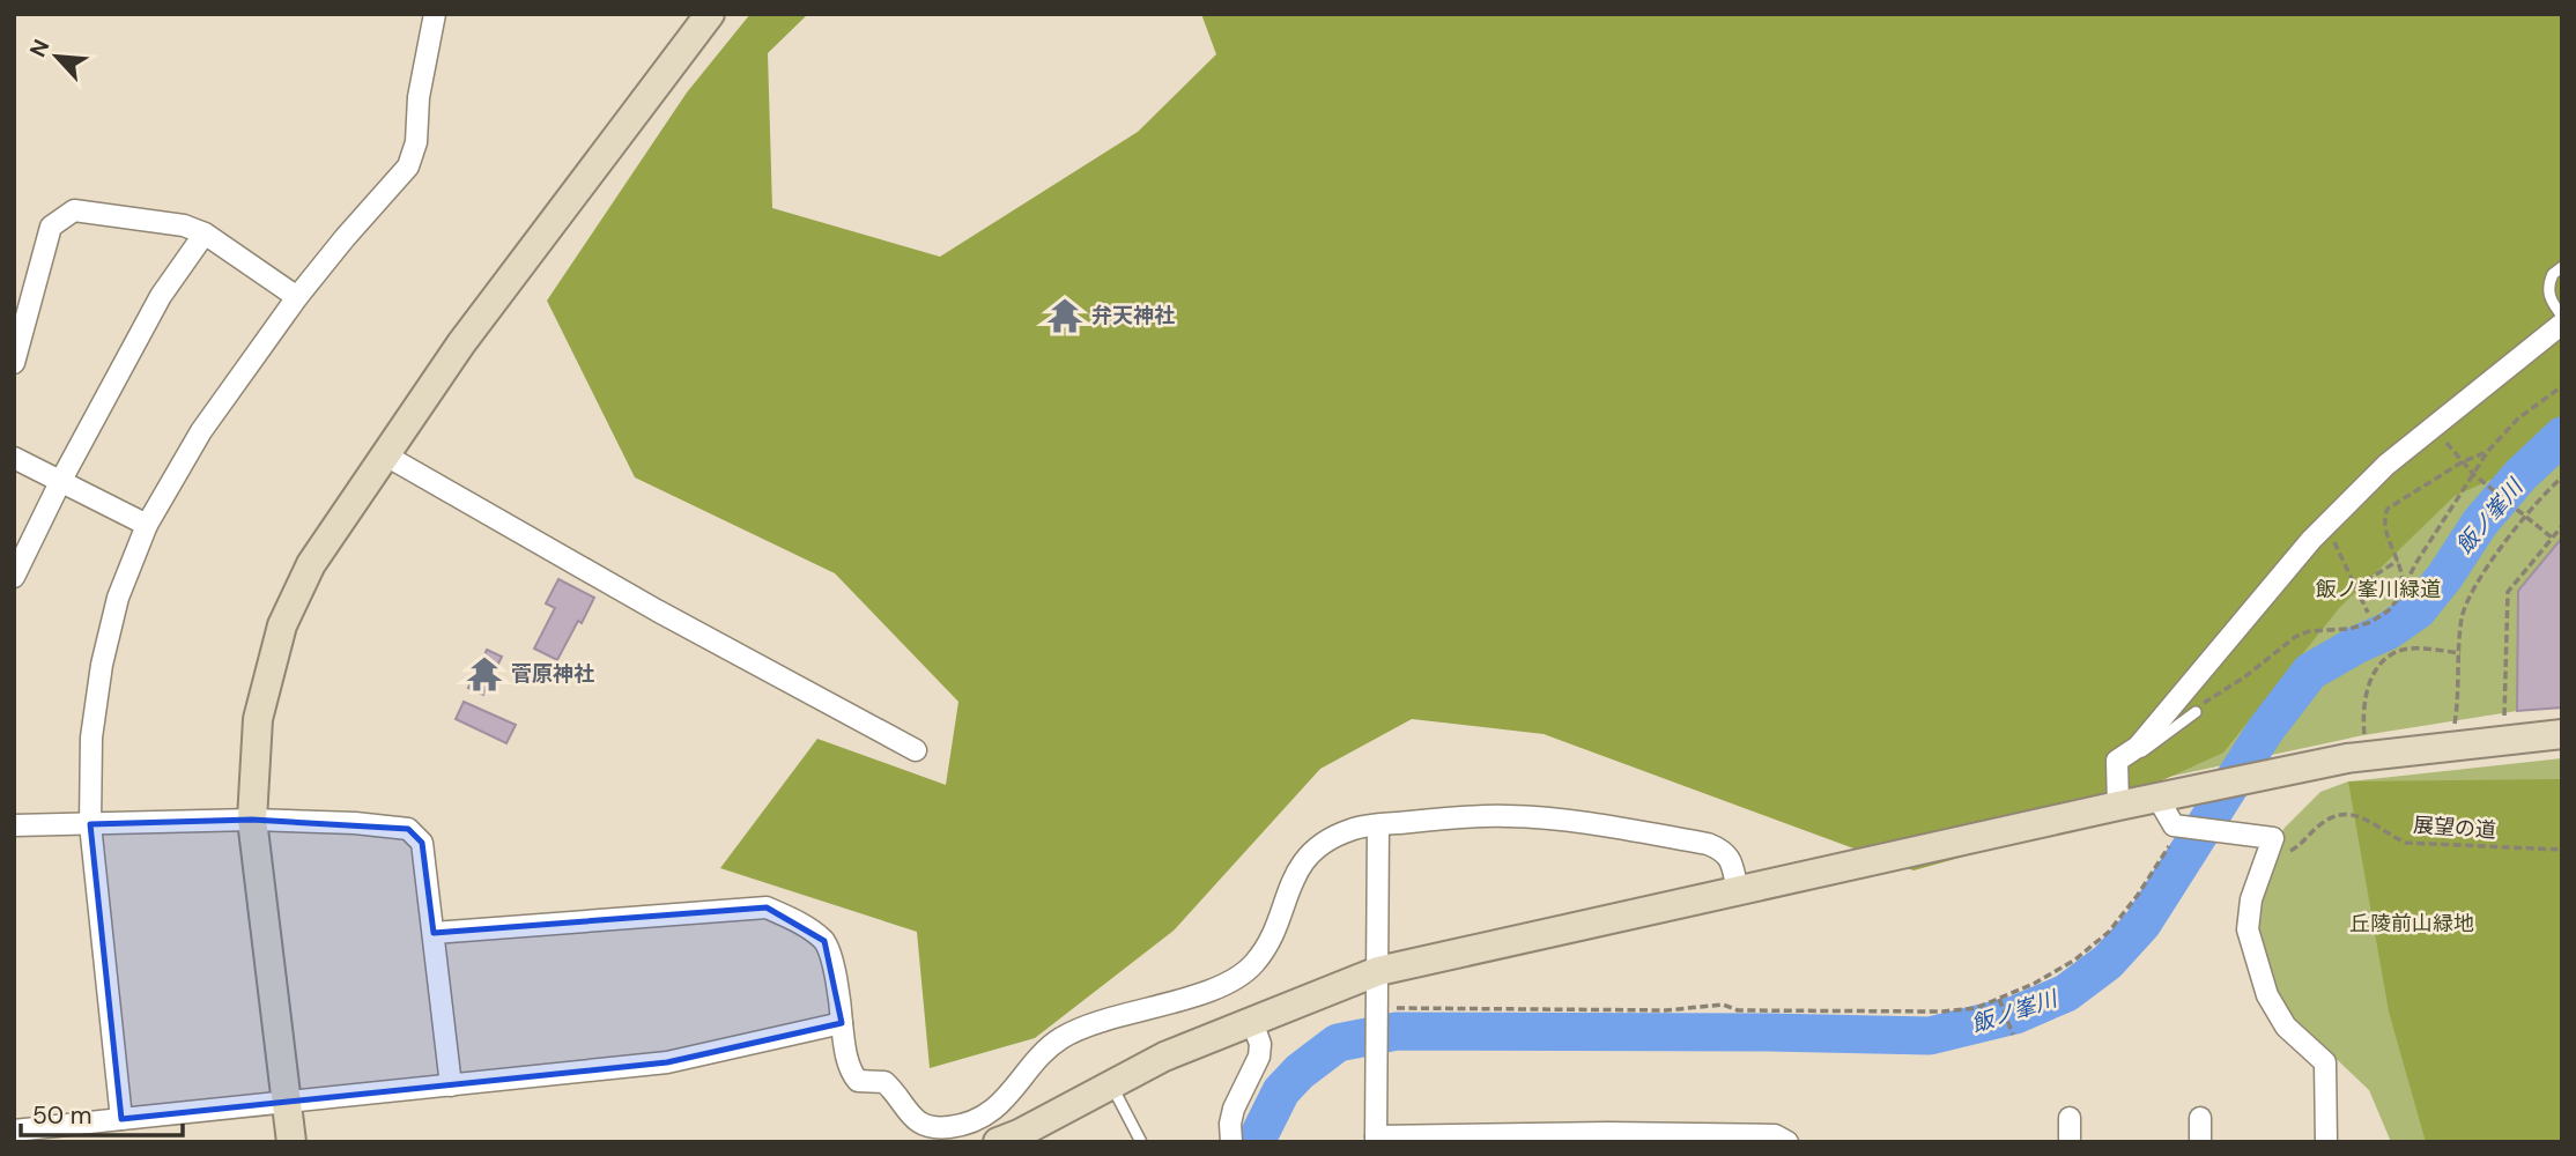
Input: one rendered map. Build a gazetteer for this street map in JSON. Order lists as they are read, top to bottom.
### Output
{
  "streets": {
    "path": ["展望の道"]
  },
  "water": ["飯ノ峯川"],
  "parks": ["飯ノ峯川緑道", "丘陵前山緑地"],
  "places": {
    "temple": ["弁天神社", "菅原神社"]
  },
  "scale_bar": "50 m",
  "north": "top left"
}
